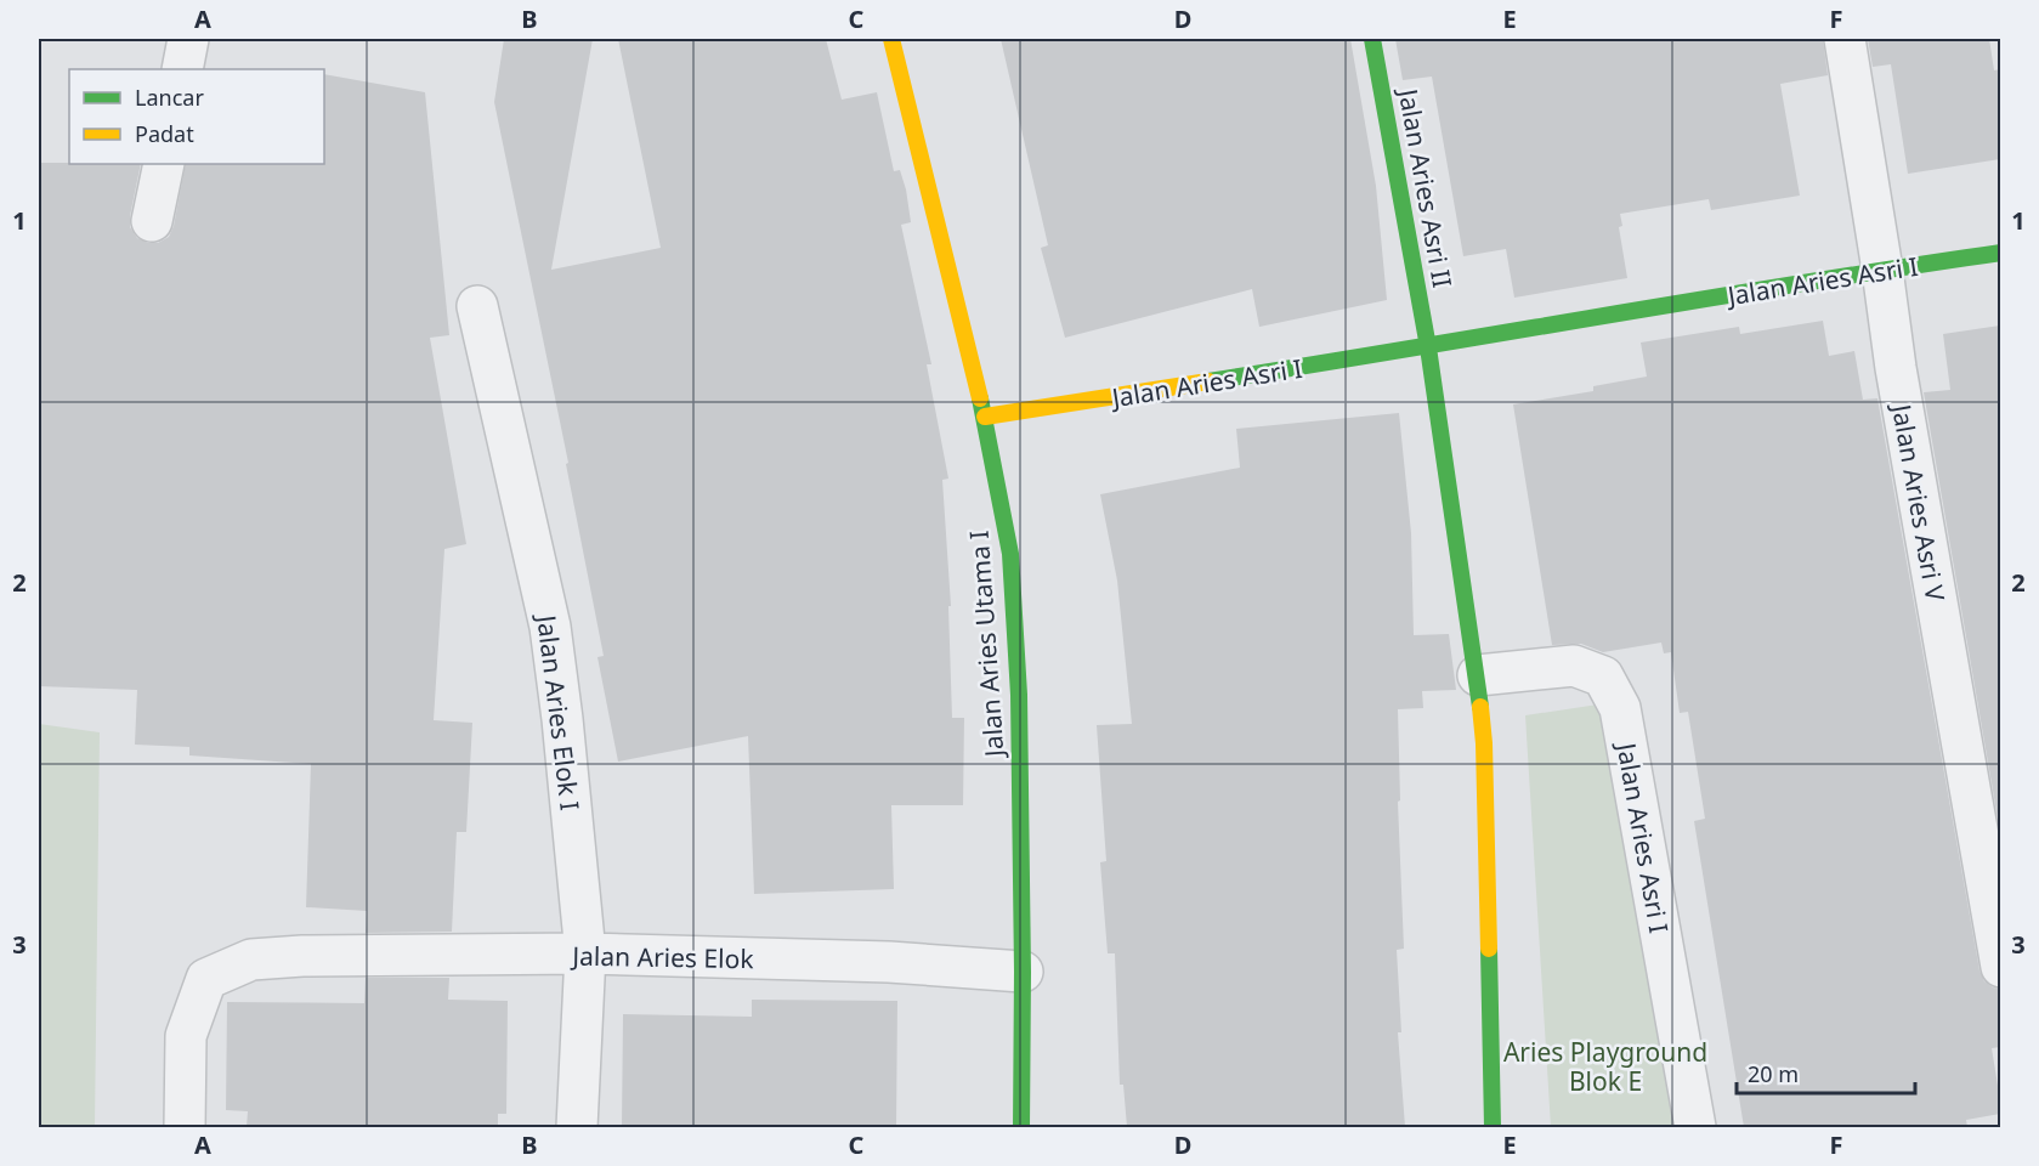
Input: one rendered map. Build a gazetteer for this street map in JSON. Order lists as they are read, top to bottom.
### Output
{
  "streets": {
    "street": [
      "Jalan Aries Asri II",
      "Jalan Aries Asri I",
      "Jalan Aries Asri V",
      "Jalan Aries Utama I",
      "Jalan Aries Elok I",
      "Jalan Aries Elok"
    ]
  },
  "crossings": [
    ["Jalan Aries Asri II", "Jalan Aries Asri I"],
    ["Jalan Aries Asri I", "Jalan Aries Asri V"],
    ["Jalan Aries Asri I", "Jalan Aries Utama I"],
    ["Jalan Aries Utama I", "Jalan Aries Elok"],
    ["Jalan Aries Elok I", "Jalan Aries Elok"]
  ],
  "parks": ["Aries Playground Blok E"],
  "legend": ["Lancar", "Padat"],
  "scale_bar": "20 m",
  "grid": {
    "columns": [
      "A",
      "B",
      "C",
      "D",
      "E",
      "F"
    ],
    "rows": ["1", "2", "3"]
  }
}
